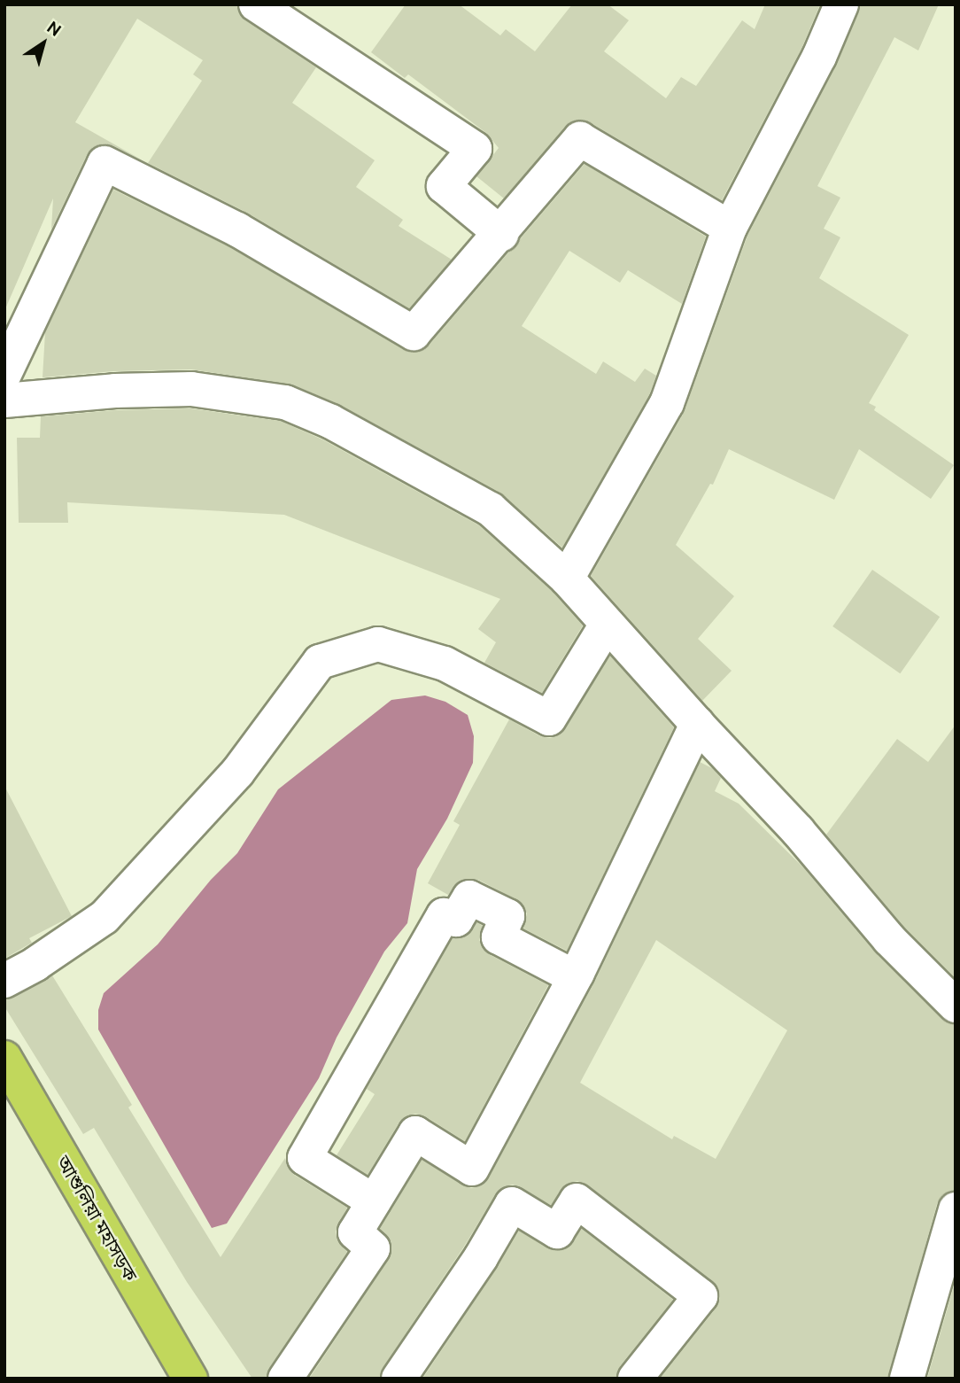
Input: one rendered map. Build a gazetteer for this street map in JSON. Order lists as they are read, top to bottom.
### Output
{
  "streets": {
    "highway": ["আশুলিয়া মহাসড়ক"]
  },
  "north": "top right"
}
